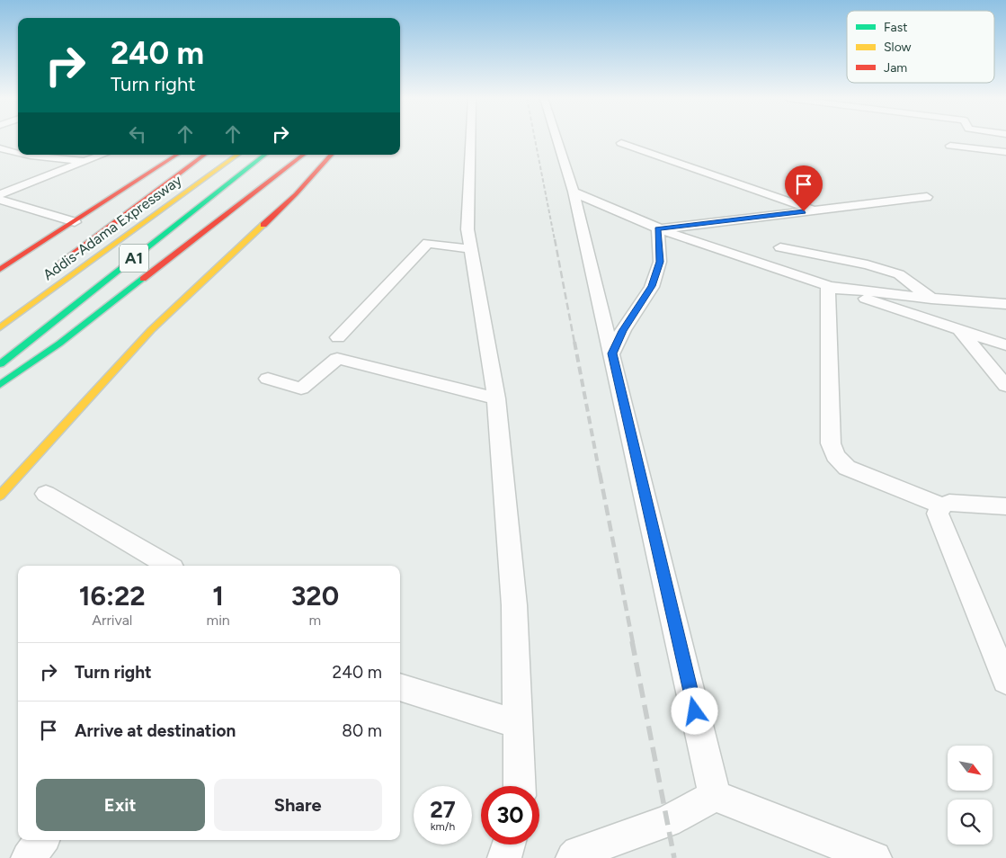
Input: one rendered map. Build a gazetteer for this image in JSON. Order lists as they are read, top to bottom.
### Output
{
  "streets": {
    "main road": ["Addis-Adama Expressway", "A1"]
  },
  "legend": ["Fast", "Slow", "Jam"],
  "north": "bottom right",
  "page": {
    "turn": ["240 m", "Turn right"],
    "eta": [
      "16:22",
      "Arrival",
      "1",
      "min",
      "320",
      "m"
    ],
    "list": [
      {
        "name": "Turn right",
        "value": "240 m"
      },
      {
        "name": "Arrive at destination",
        "value": "80 m"
      }
    ],
    "buttons": ["Exit", "Share"],
    "speed": "27 km/h",
    "limit": "30"
  }
}
